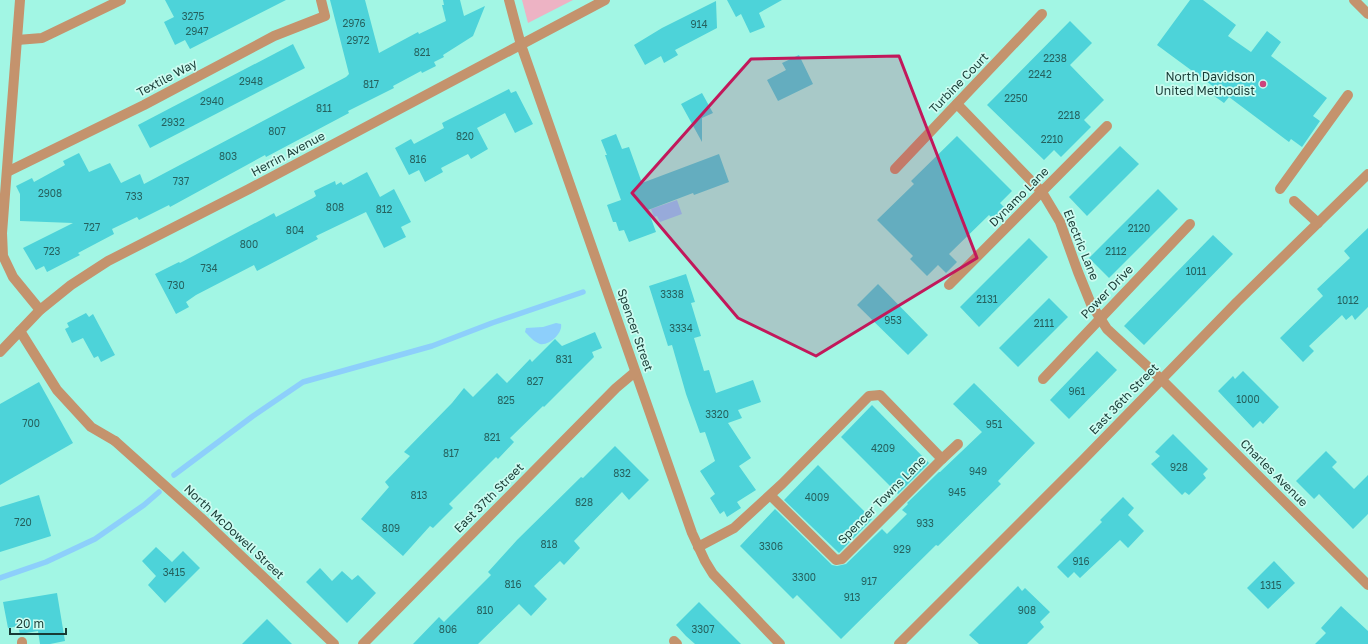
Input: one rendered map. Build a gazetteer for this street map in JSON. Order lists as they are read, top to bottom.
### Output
{
  "streets": {
    "street": [
      "Textile Way",
      "Turbine Court",
      "Herrin Avenue",
      "Dynamo Lane",
      "Electric Lane",
      "Power Drive",
      "Spencer Street",
      "East 36th Street",
      "Charles Avenue",
      "East 37th Street",
      "Spencer Towns Lane",
      "North McDowell Street"
    ]
  },
  "crossings": [
    ["Turbine Court", "Electric Lane"],
    ["Herrin Avenue", "Spencer Street"],
    ["Herrin Avenue", "North McDowell Street"],
    ["Dynamo Lane", "Electric Lane"],
    ["Electric Lane", "Power Drive"],
    ["Electric Lane", "East 36th Street"],
    ["Electric Lane", "Charles Avenue"],
    ["Spencer Street", "East 37th Street"],
    ["Spencer Street", "Spencer Towns Lane"],
    ["East 36th Street", "Charles Avenue"]
  ],
  "places": ["North Davidson United Methodist"],
  "house_numbers": [
    "3275",
    "2976",
    "914",
    "2947",
    "2972",
    "821",
    "2238",
    "2242",
    "2948",
    "817",
    "2250",
    "2940",
    "811",
    "2218",
    "2932",
    "807",
    "820",
    "2210",
    "803",
    "816",
    "737",
    "2908",
    "733",
    "808",
    "812",
    "727",
    "2120",
    "804",
    "800",
    "723",
    "2112",
    "734",
    "1011",
    "730",
    "3338",
    "2131",
    "1012",
    "953",
    "2111",
    "3334",
    "831",
    "827",
    "961",
    "1000",
    "825",
    "3320",
    "700",
    "951",
    "821",
    "4209",
    "817",
    "928",
    "949",
    "832",
    "945",
    "813",
    "4009",
    "828",
    "720",
    "933",
    "809",
    "818",
    "3306",
    "929",
    "916",
    "3415",
    "3300",
    "917",
    "816",
    "1315",
    "913",
    "810",
    "908",
    "806",
    "3307"
  ],
  "scale_bar": "20 m"
}
